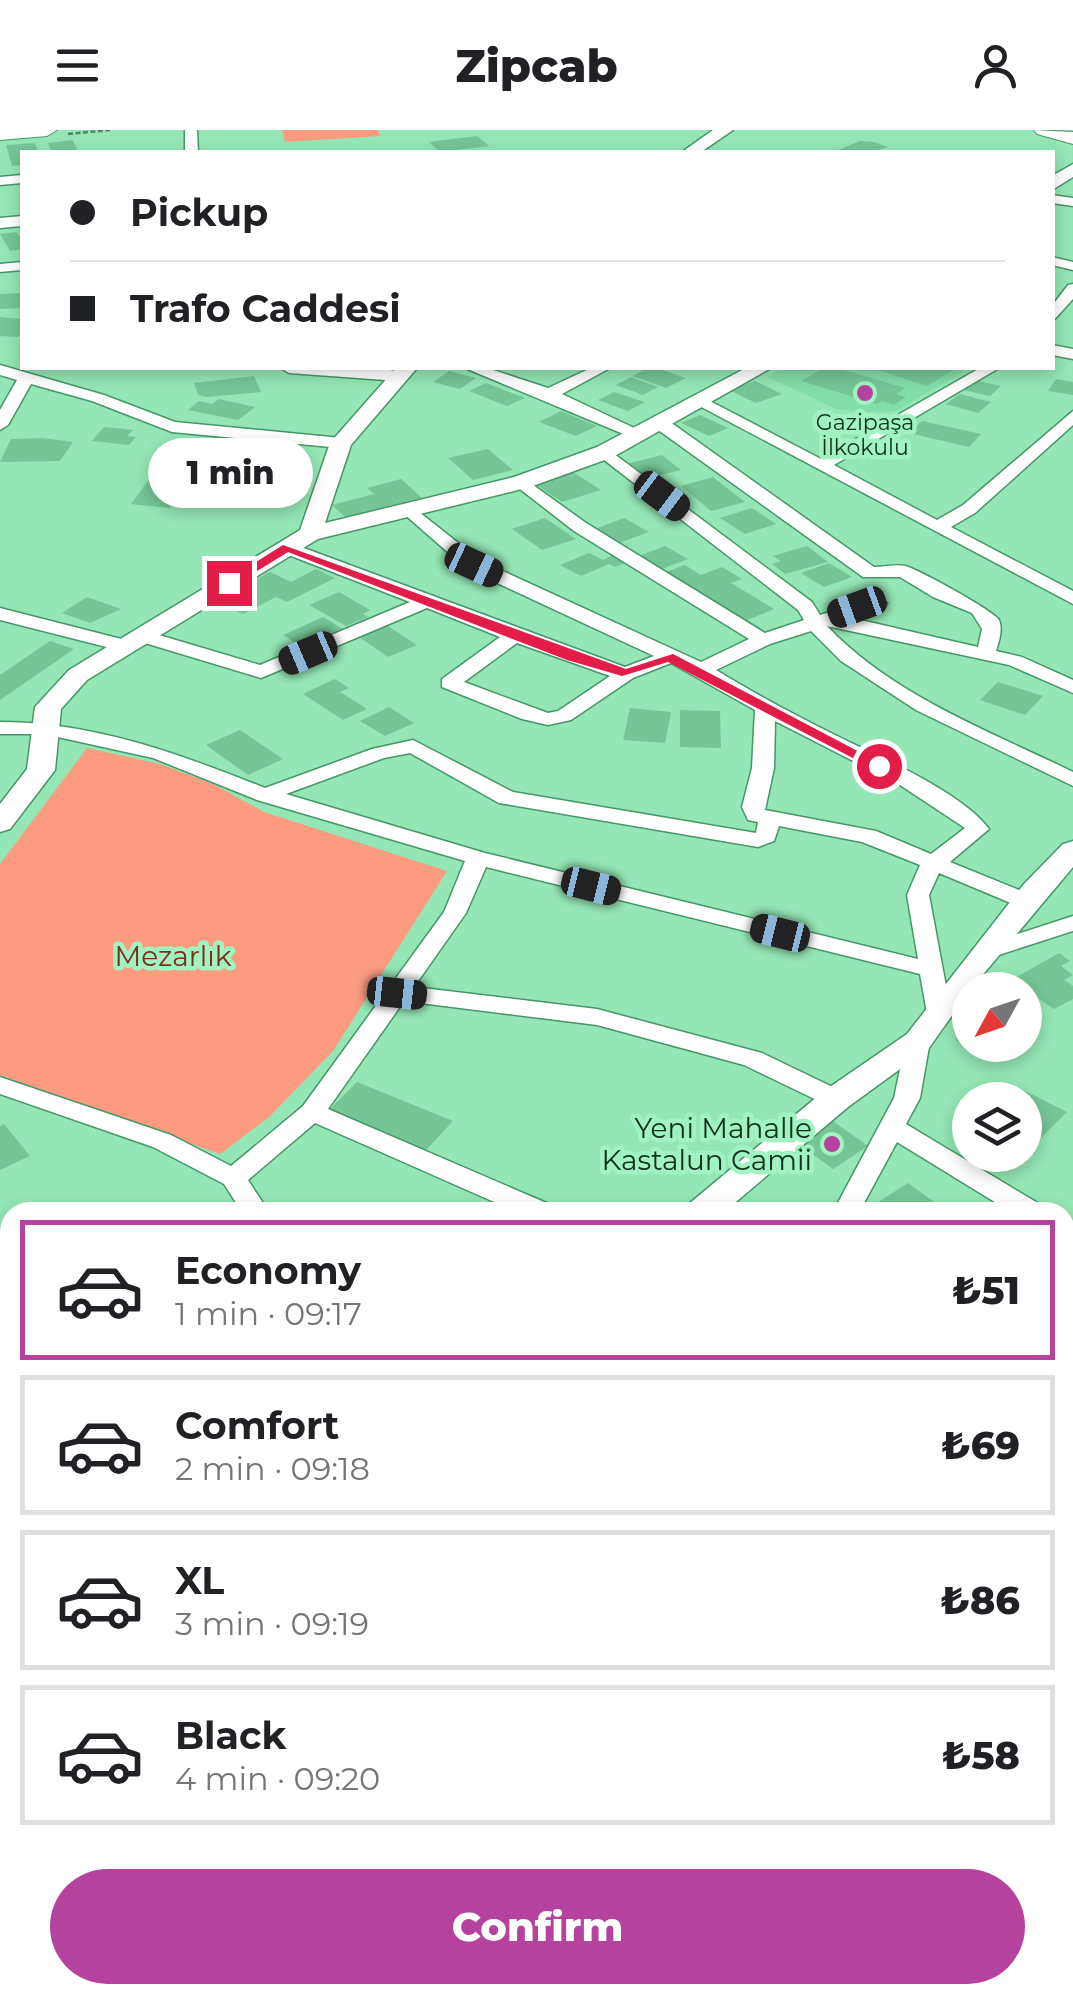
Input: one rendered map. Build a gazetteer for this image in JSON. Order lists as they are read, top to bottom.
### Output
{
  "parks": ["Mezarlık"],
  "places": ["Gazipaşa İlkokulu", "Yeni Mahalle Kastalun Camii"],
  "north": "bottom left",
  "page": {
    "header": "Zipcab",
    "banner": ["Pickup", "Trafo Caddesi"],
    "bubble": "1 min",
    "list": [
      {
        "name": "Economy",
        "note": "1 min · 09:17",
        "value": "₺51"
      },
      {
        "name": "Comfort",
        "note": "2 min · 09:18",
        "value": "₺69"
      },
      {
        "name": "XL",
        "note": "3 min · 09:19",
        "value": "₺86"
      },
      {
        "name": "Black",
        "note": "4 min · 09:20",
        "value": "₺58"
      }
    ],
    "buttons": "Confirm"
  }
}
